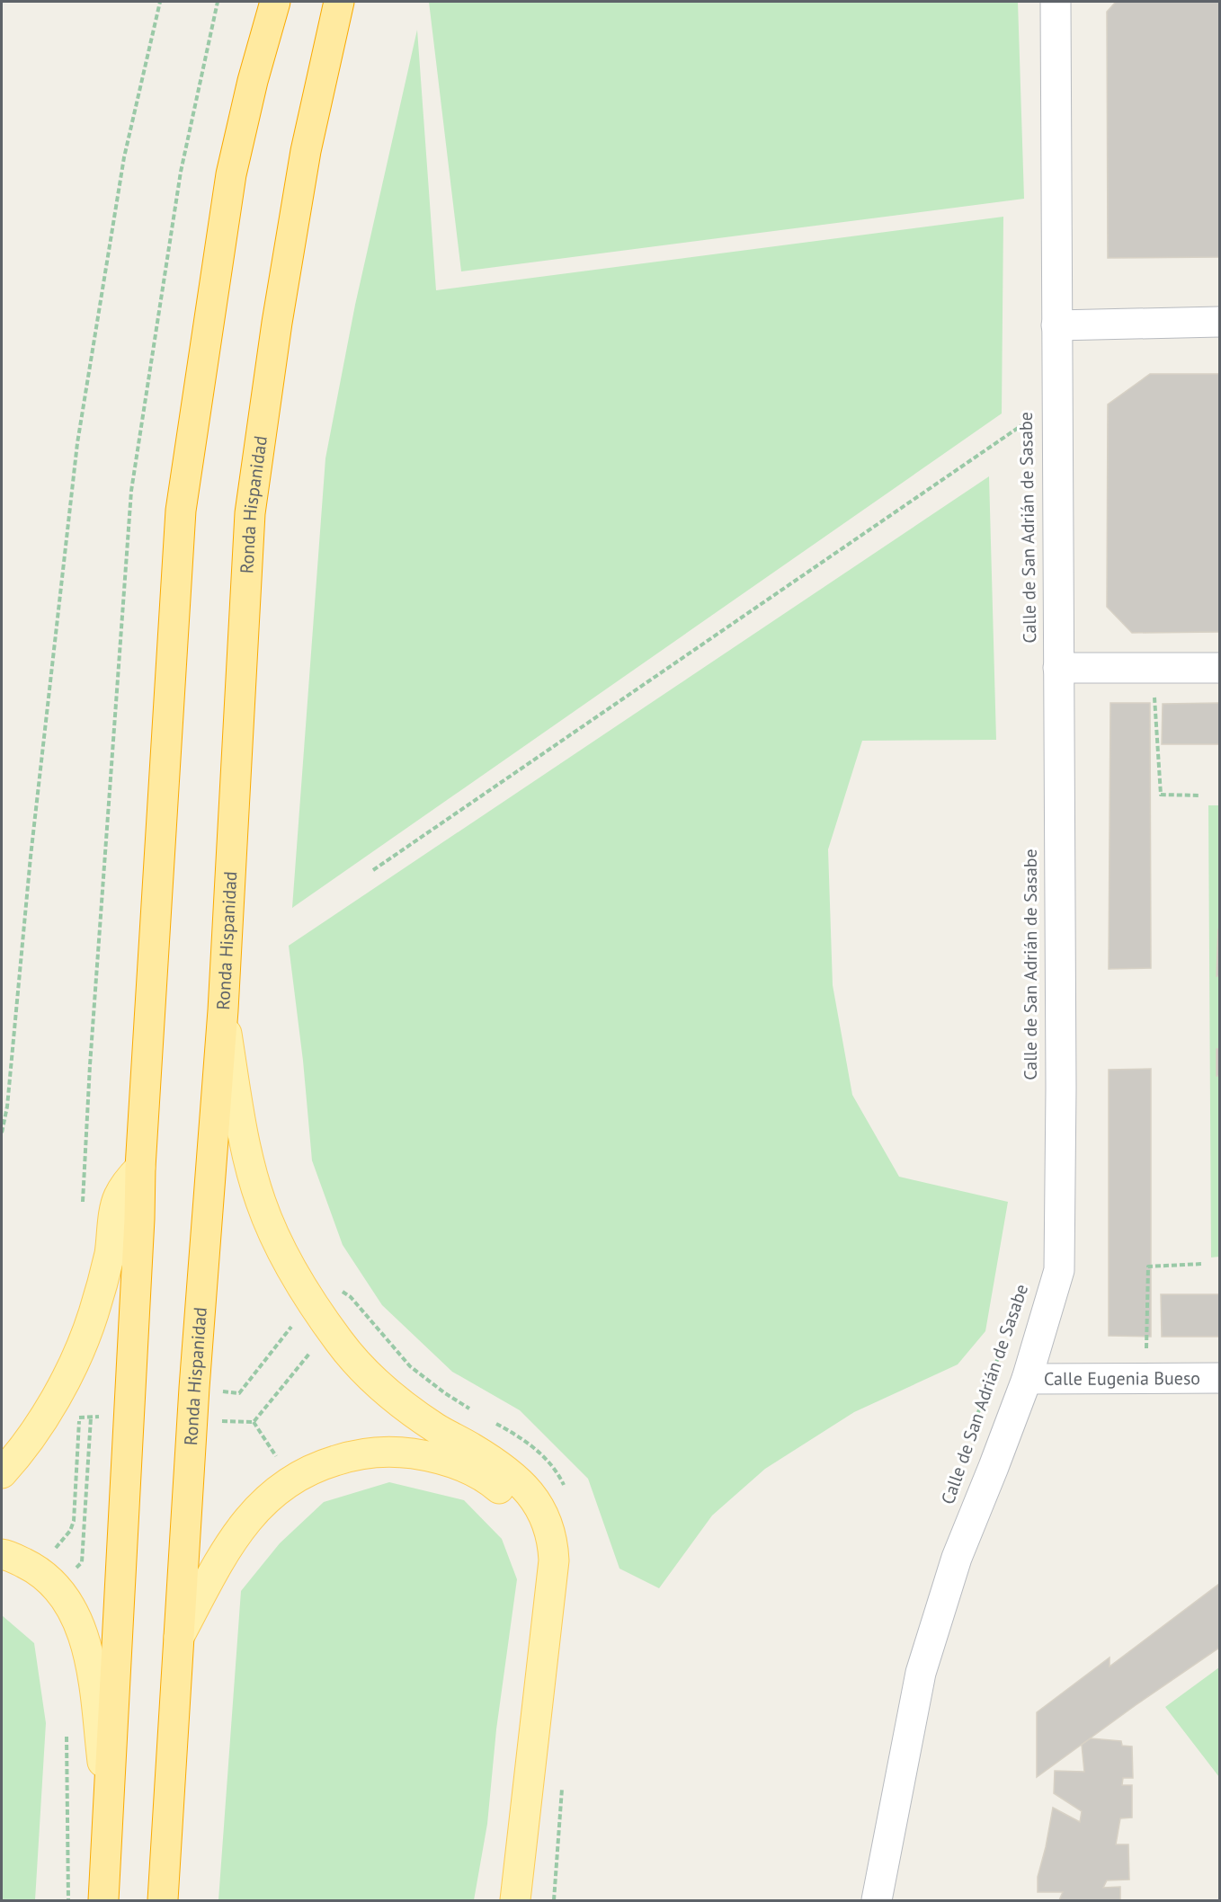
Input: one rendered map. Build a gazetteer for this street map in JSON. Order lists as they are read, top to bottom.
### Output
{
  "streets": {
    "highway": ["Ronda Hispanidad"],
    "street": ["Calle de San Adrián de Sasabe", "Calle Eugenia Bueso"]
  },
  "crossings": [
    ["Calle de San Adrián de Sasabe", "Calle Eugenia Bueso"]
  ]
}
